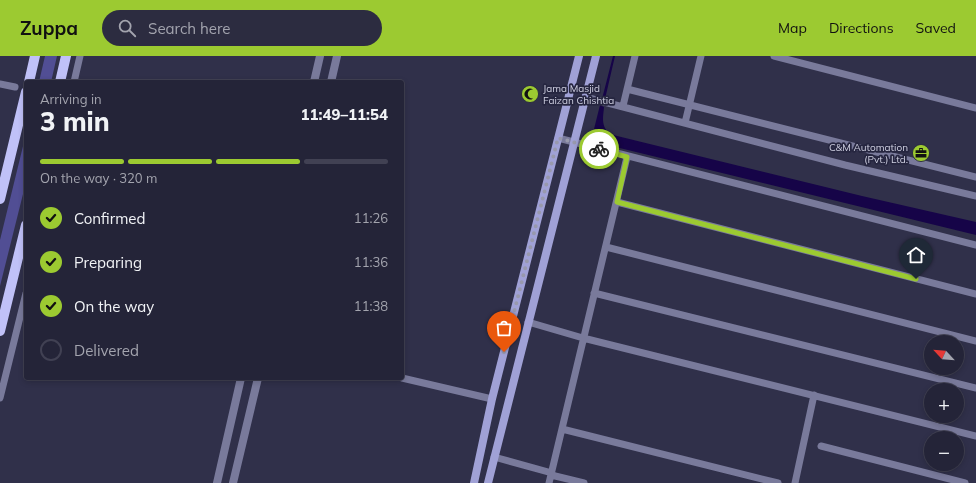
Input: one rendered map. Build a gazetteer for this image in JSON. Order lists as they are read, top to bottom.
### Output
{
  "places": {
    "mosque": ["Jama Masjid Faizan Chishtia"],
    "office": ["C&M Automation (Pvt.) Ltd."]
  },
  "north": "top left",
  "page": {
    "header": "Zuppa",
    "search": "Search here",
    "nav": ["Map", "Directions", "Saved"],
    "heading": ["3 min", "Arriving in", "11:49–11:54"],
    "bar": "On the way · 320 m",
    "list": [
      ["Confirmed", "11:26"],
      ["Preparing", "11:36"],
      ["On the way", "11:38"],
      "Delivered"
    ],
    "map_buttons": ["+", "−"]
  }
}
